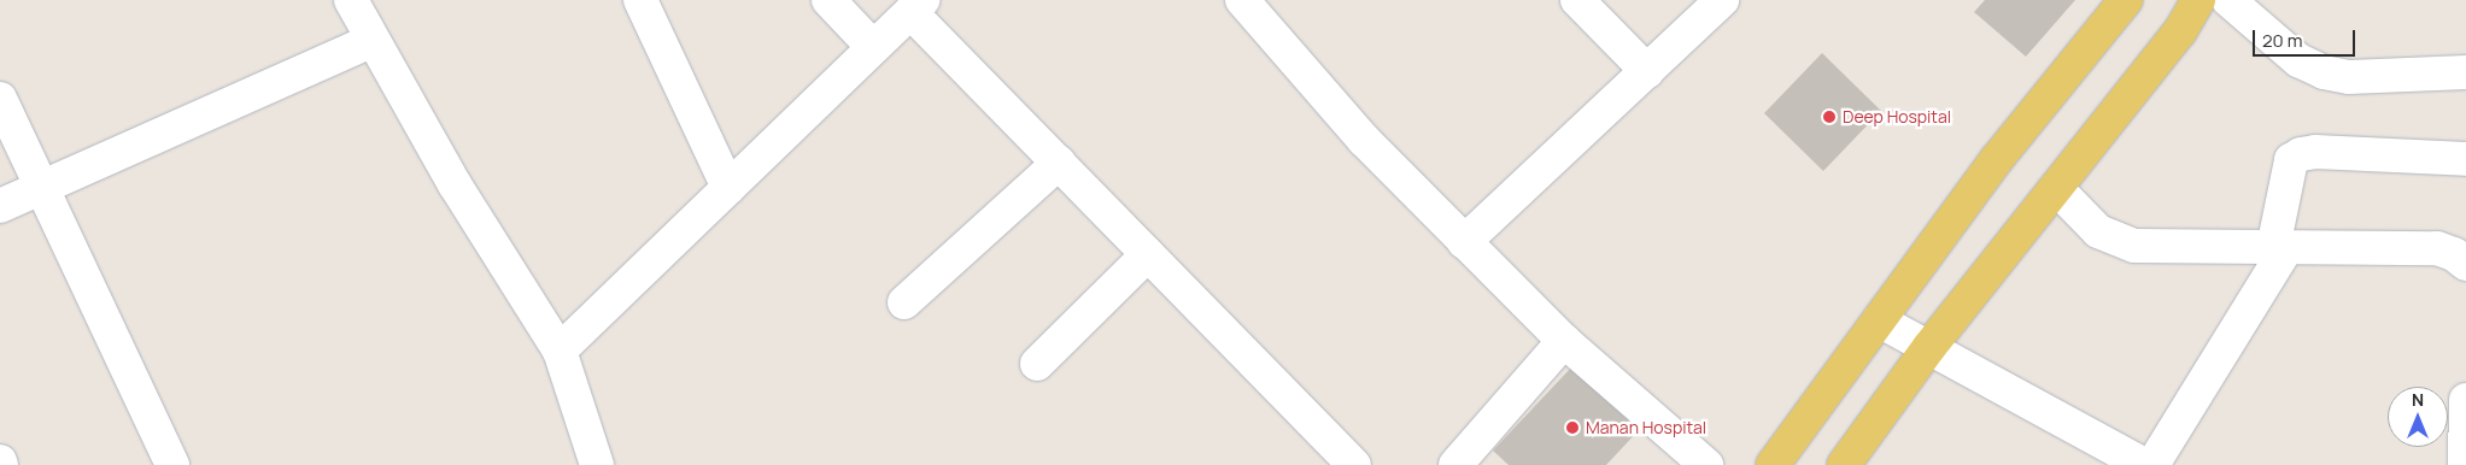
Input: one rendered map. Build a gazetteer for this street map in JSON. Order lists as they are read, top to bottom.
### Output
{
  "places": ["Deep Hospital", "Manan Hospital"],
  "scale_bar": "20 m",
  "north": "top"
}
